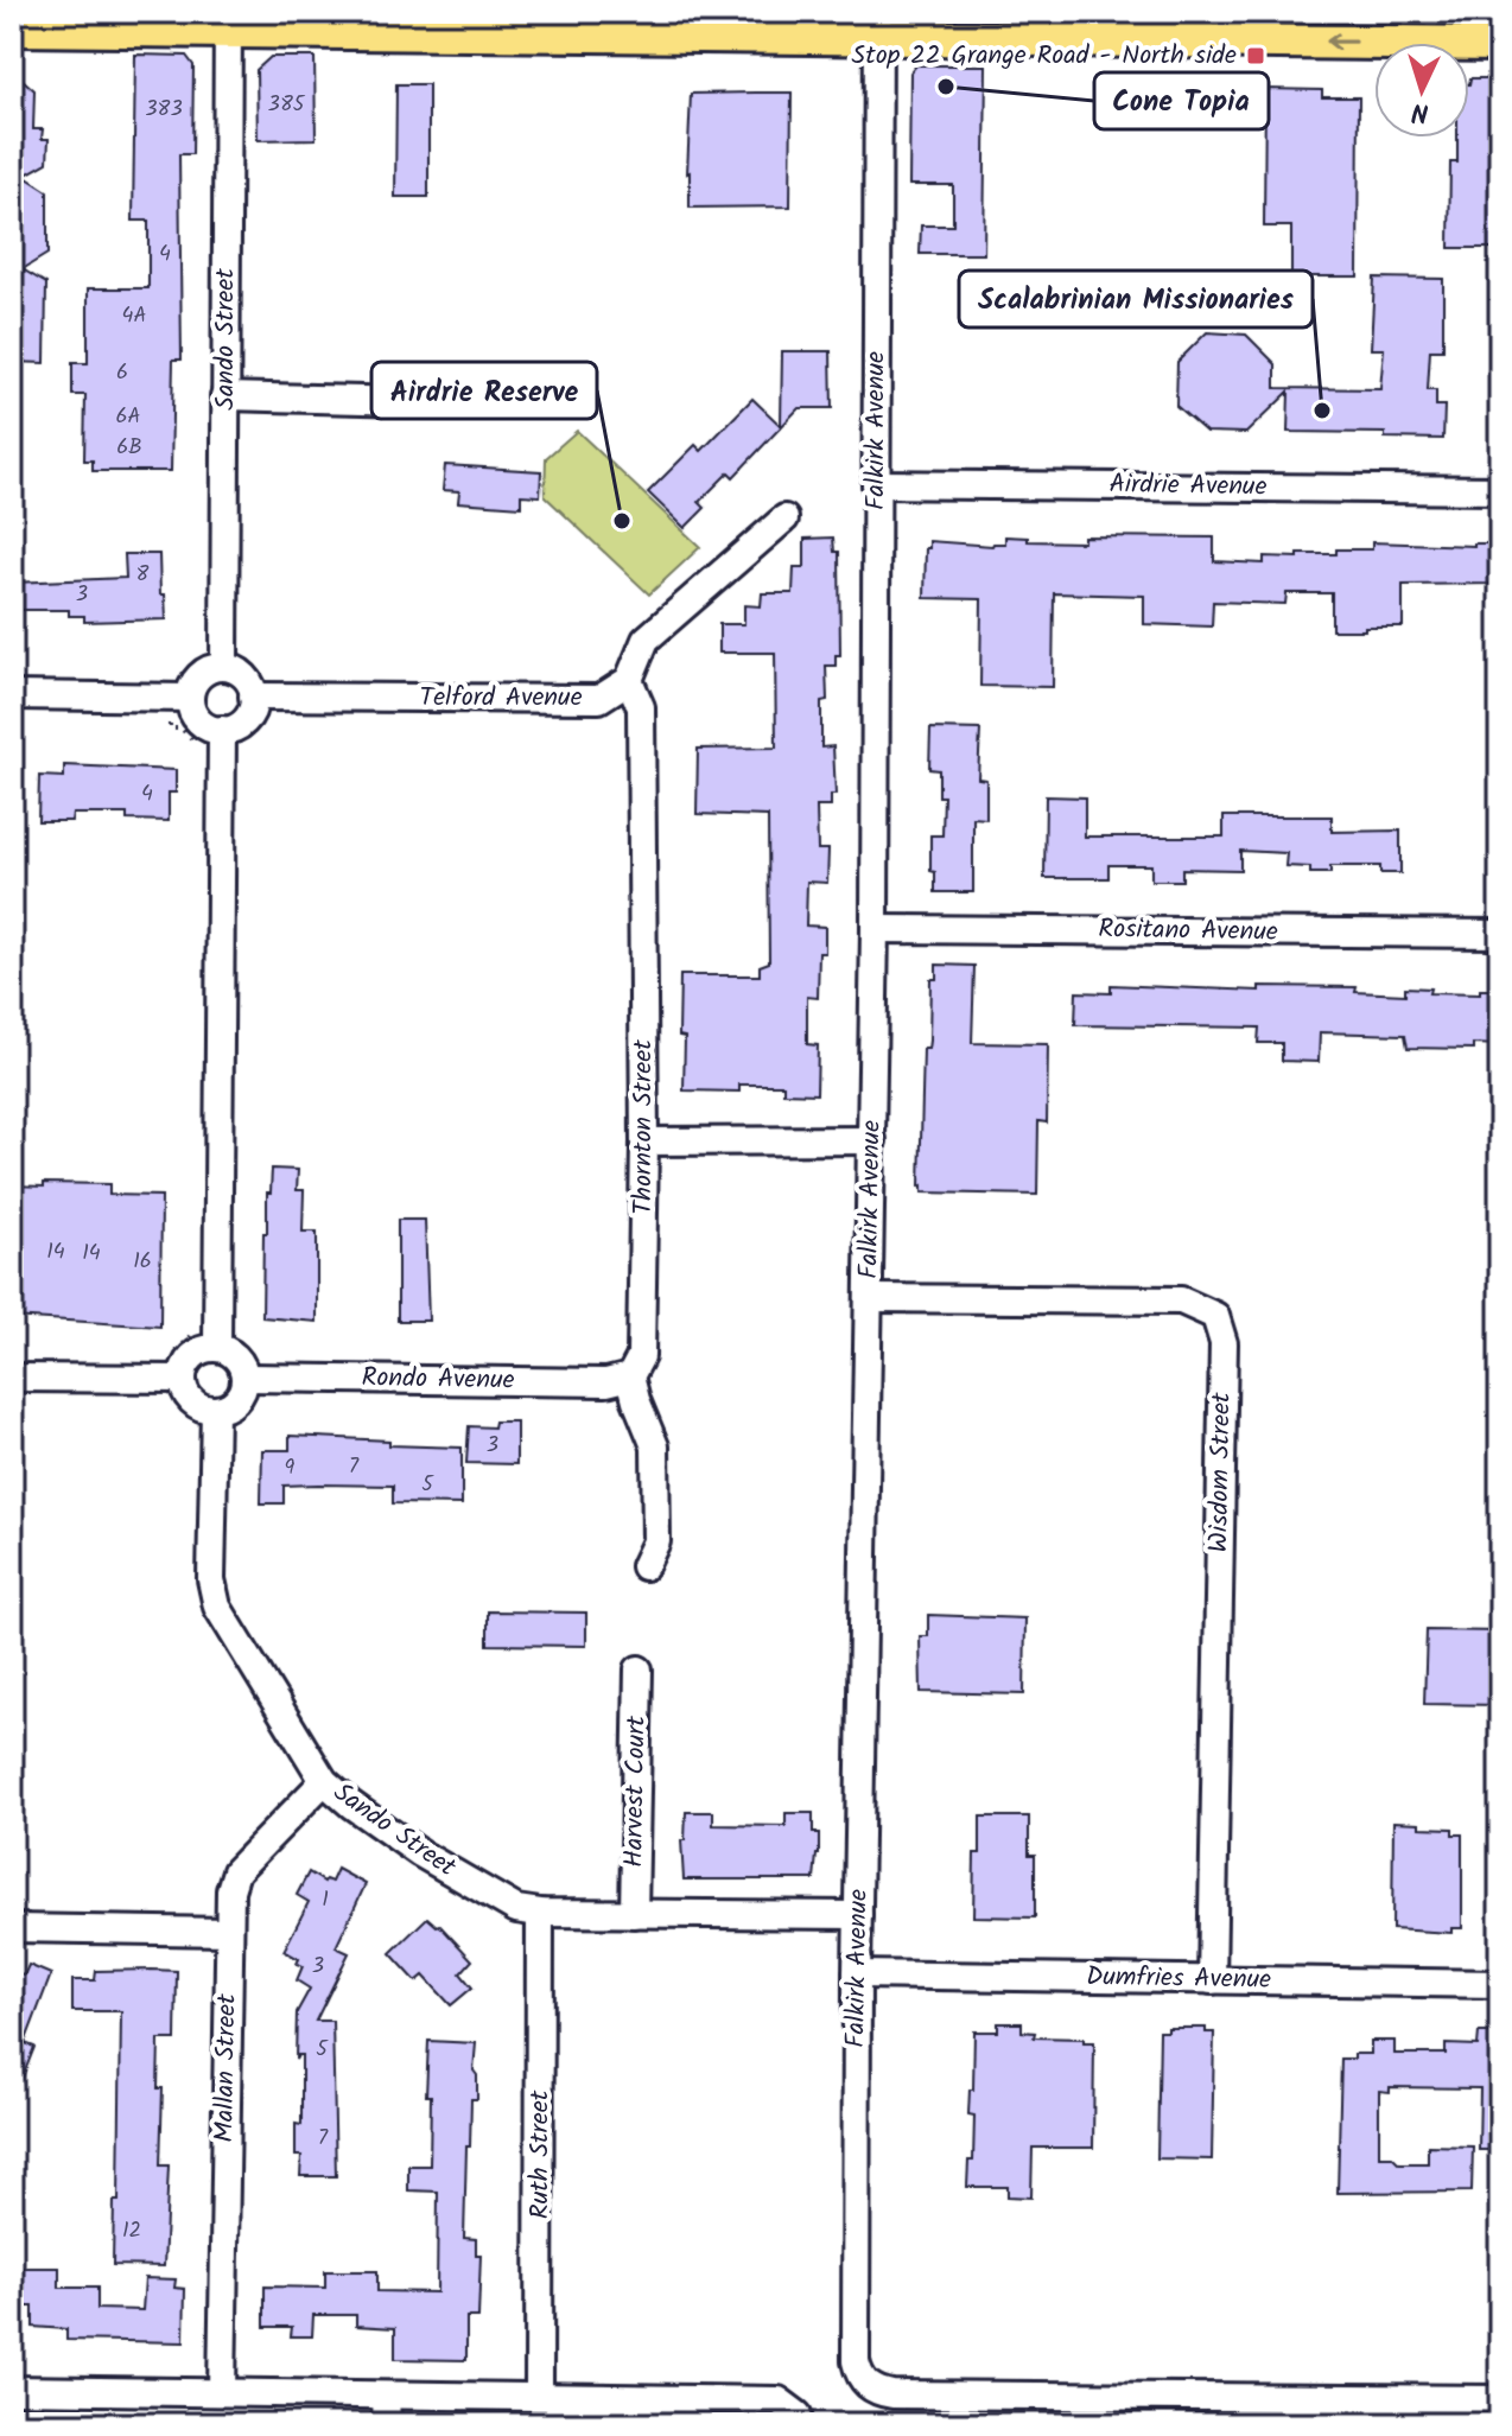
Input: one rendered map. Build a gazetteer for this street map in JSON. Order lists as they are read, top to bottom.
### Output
{
  "streets": {
    "street": [
      "Sando Street",
      "Falkirk Avenue",
      "Airdrie Avenue",
      "Telford Avenue",
      "Rositano Avenue",
      "Thornton Street",
      "Rondo Avenue",
      "Wisdom Street",
      "Harvest Court",
      "Dumfries Avenue",
      "Mallan Street",
      "Ruth Street"
    ]
  },
  "crossings": [
    ["Sando Street", "Falkirk Avenue"],
    ["Sando Street", "Telford Avenue"],
    ["Sando Street", "Rondo Avenue"],
    ["Sando Street", "Harvest Court"],
    ["Sando Street", "Mallan Street"],
    ["Sando Street", "Ruth Street"],
    ["Falkirk Avenue", "Airdrie Avenue"],
    ["Falkirk Avenue", "Rositano Avenue"],
    ["Falkirk Avenue", "Wisdom Street"],
    ["Falkirk Avenue", "Dumfries Avenue"],
    ["Telford Avenue", "Thornton Street"],
    ["Thornton Street", "Rondo Avenue"],
    ["Wisdom Street", "Dumfries Avenue"]
  ],
  "places": {
    "transit": ["Stop 22 Grange Road - North side"],
    "other": ["Cone Topia", "Scalabrinian Missionaries", "Airdrie Reserve"]
  },
  "house_numbers": [
    "385",
    "383",
    "4",
    "4A",
    "6",
    "6A",
    "6B",
    "8",
    "3",
    "4",
    "14",
    "14",
    "16",
    "3",
    "7",
    "9",
    "5",
    "1",
    "3",
    "5",
    "7",
    "12"
  ],
  "north": "bottom"
}
